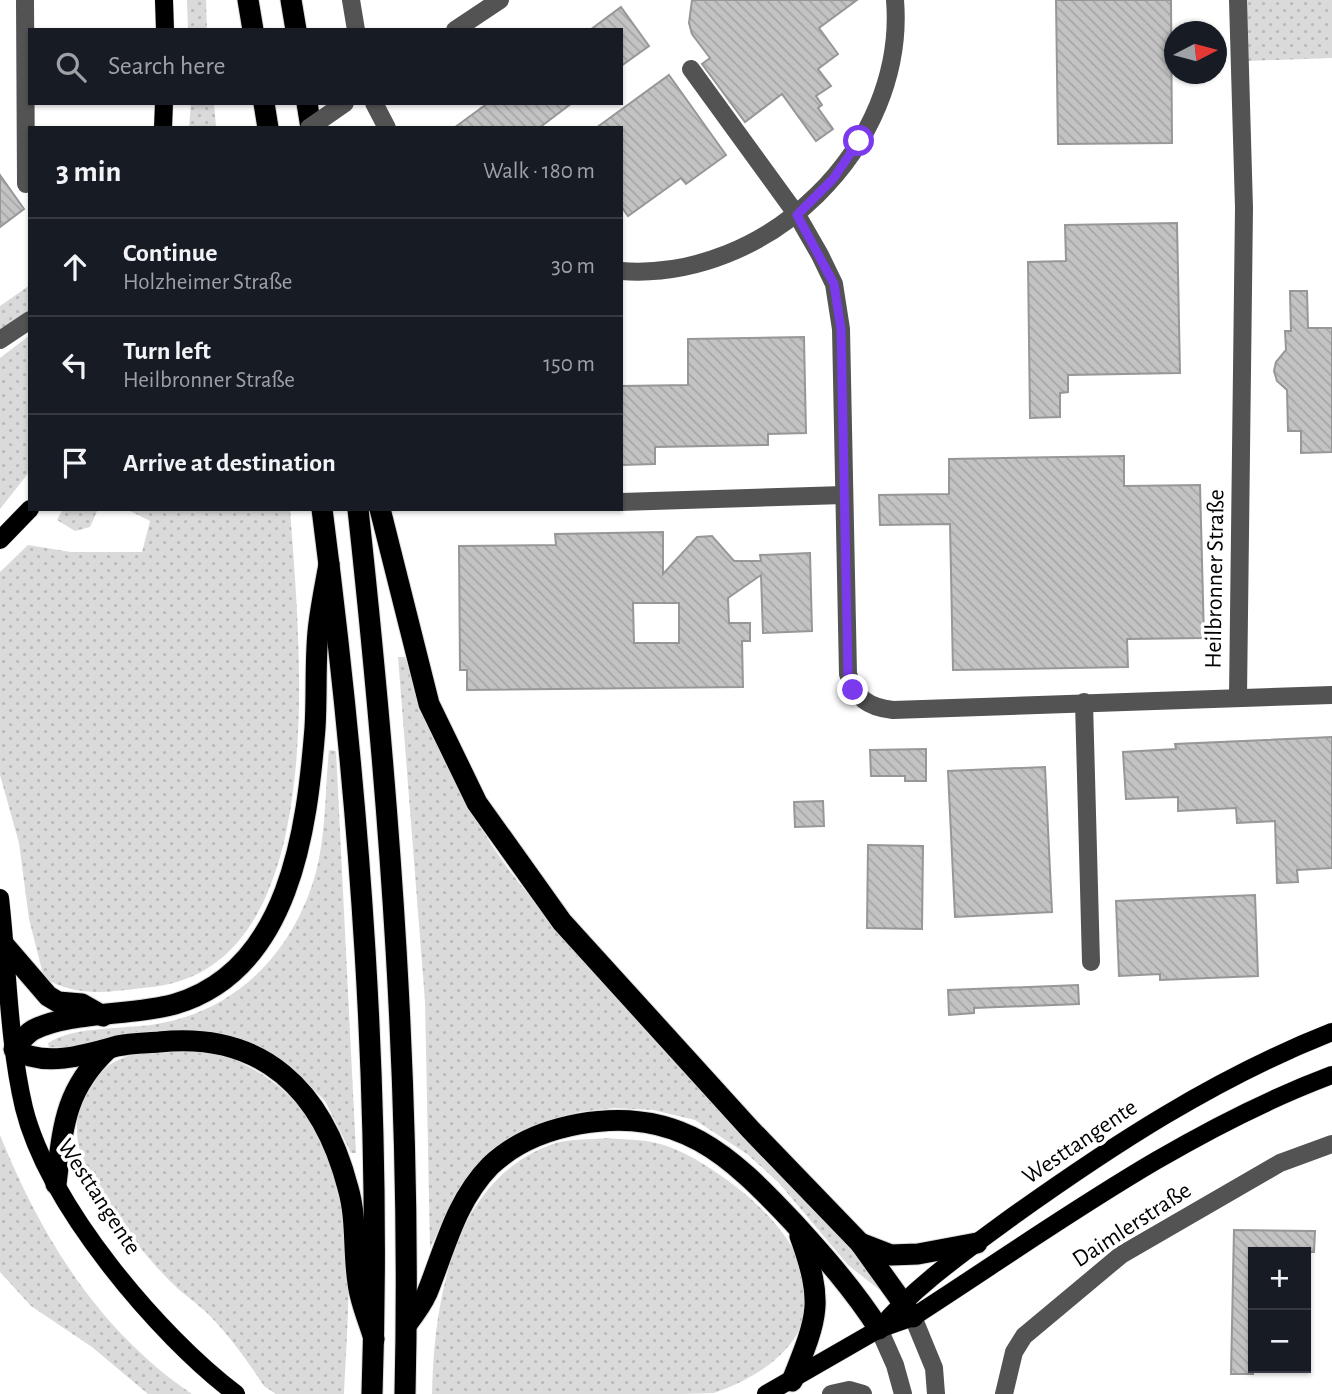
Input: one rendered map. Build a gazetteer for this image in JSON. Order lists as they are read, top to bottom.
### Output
{
  "streets": {
    "main road": ["Westtangente"],
    "street": ["Heilbronner Straße", "Daimlerstraße"]
  },
  "north": "right",
  "page": {
    "search": "Search here",
    "heading": ["3 min", "Walk · 180 m"],
    "list": [
      ["Continue", "Holzheimer Straße", "30 m"],
      ["Turn left", "Heilbronner Straße", "150 m"],
      "Arrive at destination"
    ],
    "map_buttons": ["+", "−"]
  }
}
